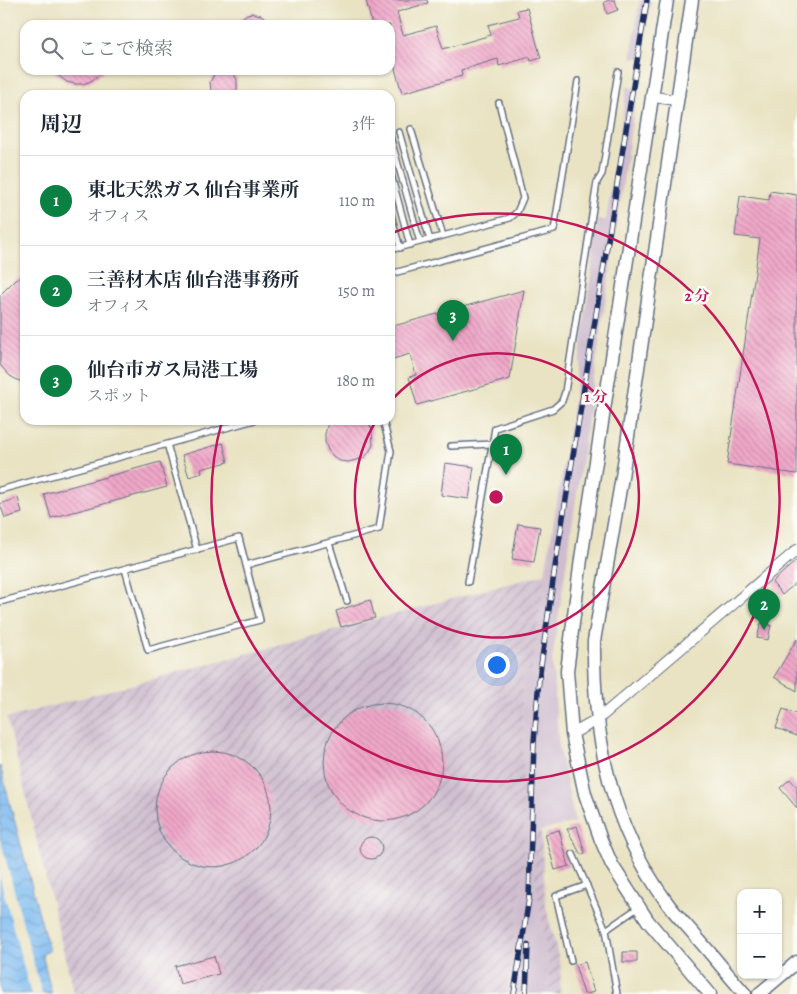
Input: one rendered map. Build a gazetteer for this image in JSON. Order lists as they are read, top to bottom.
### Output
{
  "page": {
    "search": "ここで検索",
    "heading": ["周辺", "3件"],
    "list": [
      {
        "mark": "1",
        "name": "東北天然ガス 仙台事業所",
        "note": "オフィス",
        "value": "110 m"
      },
      {
        "mark": "2",
        "name": "三善材木店 仙台港事務所",
        "note": "オフィス",
        "value": "150 m"
      },
      {
        "mark": "3",
        "name": "仙台市ガス局港工場",
        "note": "スポット",
        "value": "180 m"
      }
    ],
    "pins": ["3", "1", "2"],
    "map_buttons": ["+", "−"]
  },
  "rings": ["2 分", "1 分"]
}
